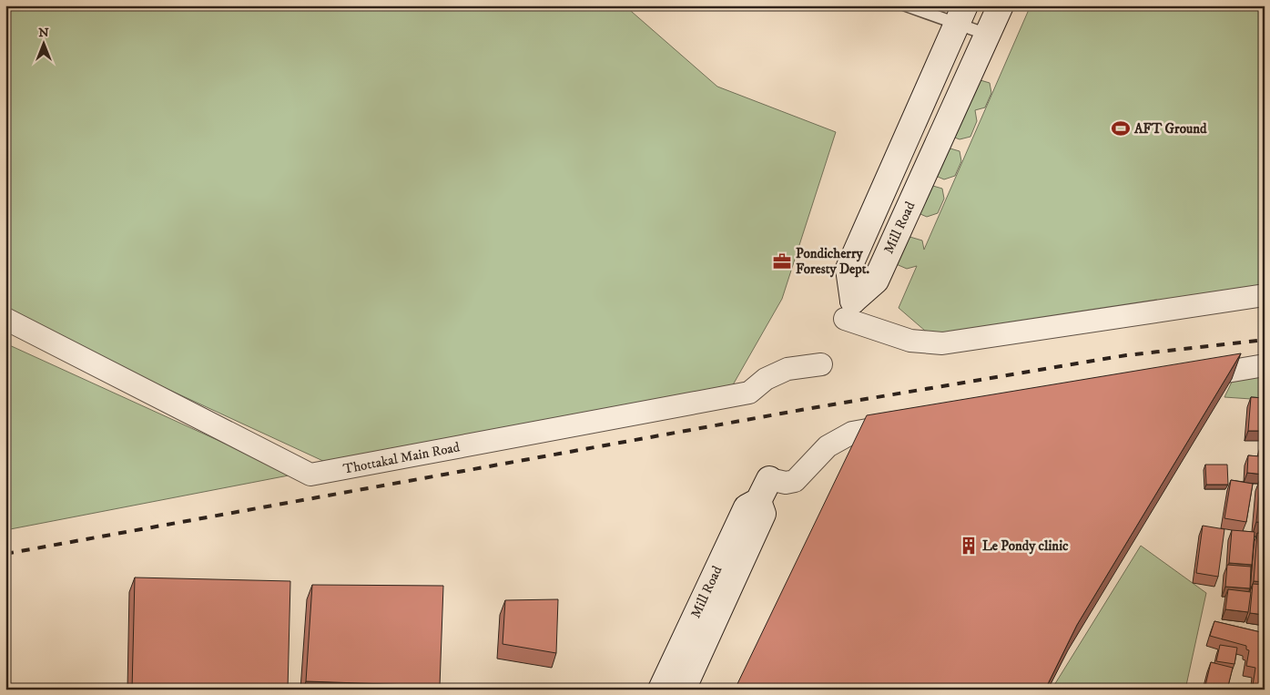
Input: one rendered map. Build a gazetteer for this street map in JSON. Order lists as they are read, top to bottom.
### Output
{
  "streets": {
    "main road": ["Mill Road"],
    "street": ["Thottakal Main Road"]
  },
  "places": {
    "sports": ["AFT Ground"],
    "office": ["Pondicherry Foresty Dept."],
    "building": ["Le Pondy clinic"]
  },
  "north": "top"
}
